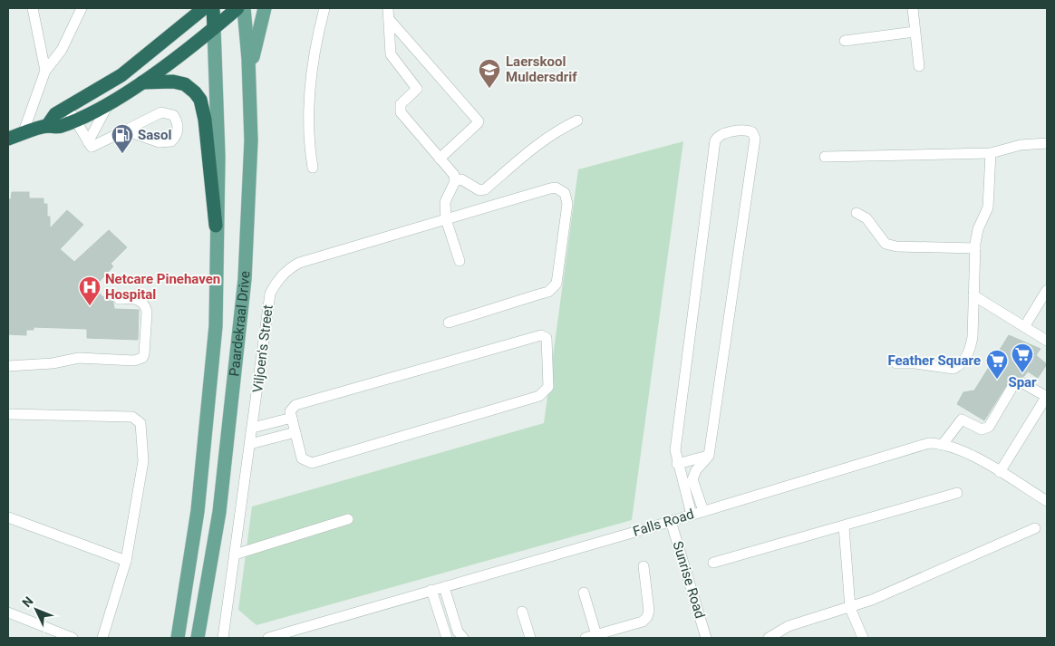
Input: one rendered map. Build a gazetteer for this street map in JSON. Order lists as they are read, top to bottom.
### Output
{
  "streets": {
    "main road": ["Paardekraal Drive"],
    "street": ["Viljoen's Street", "Falls Road", "Sunrise Road"]
  },
  "crossings": [
    ["Falls Road", "Sunrise Road"]
  ],
  "places": {
    "school or university": ["Laerskool Muldersdrif"],
    "fuel station": ["Sasol"],
    "hospital": ["Netcare Pinehaven Hospital"],
    "supermarket": ["Spar", "Feather Square"]
  },
  "north": "top left"
}
